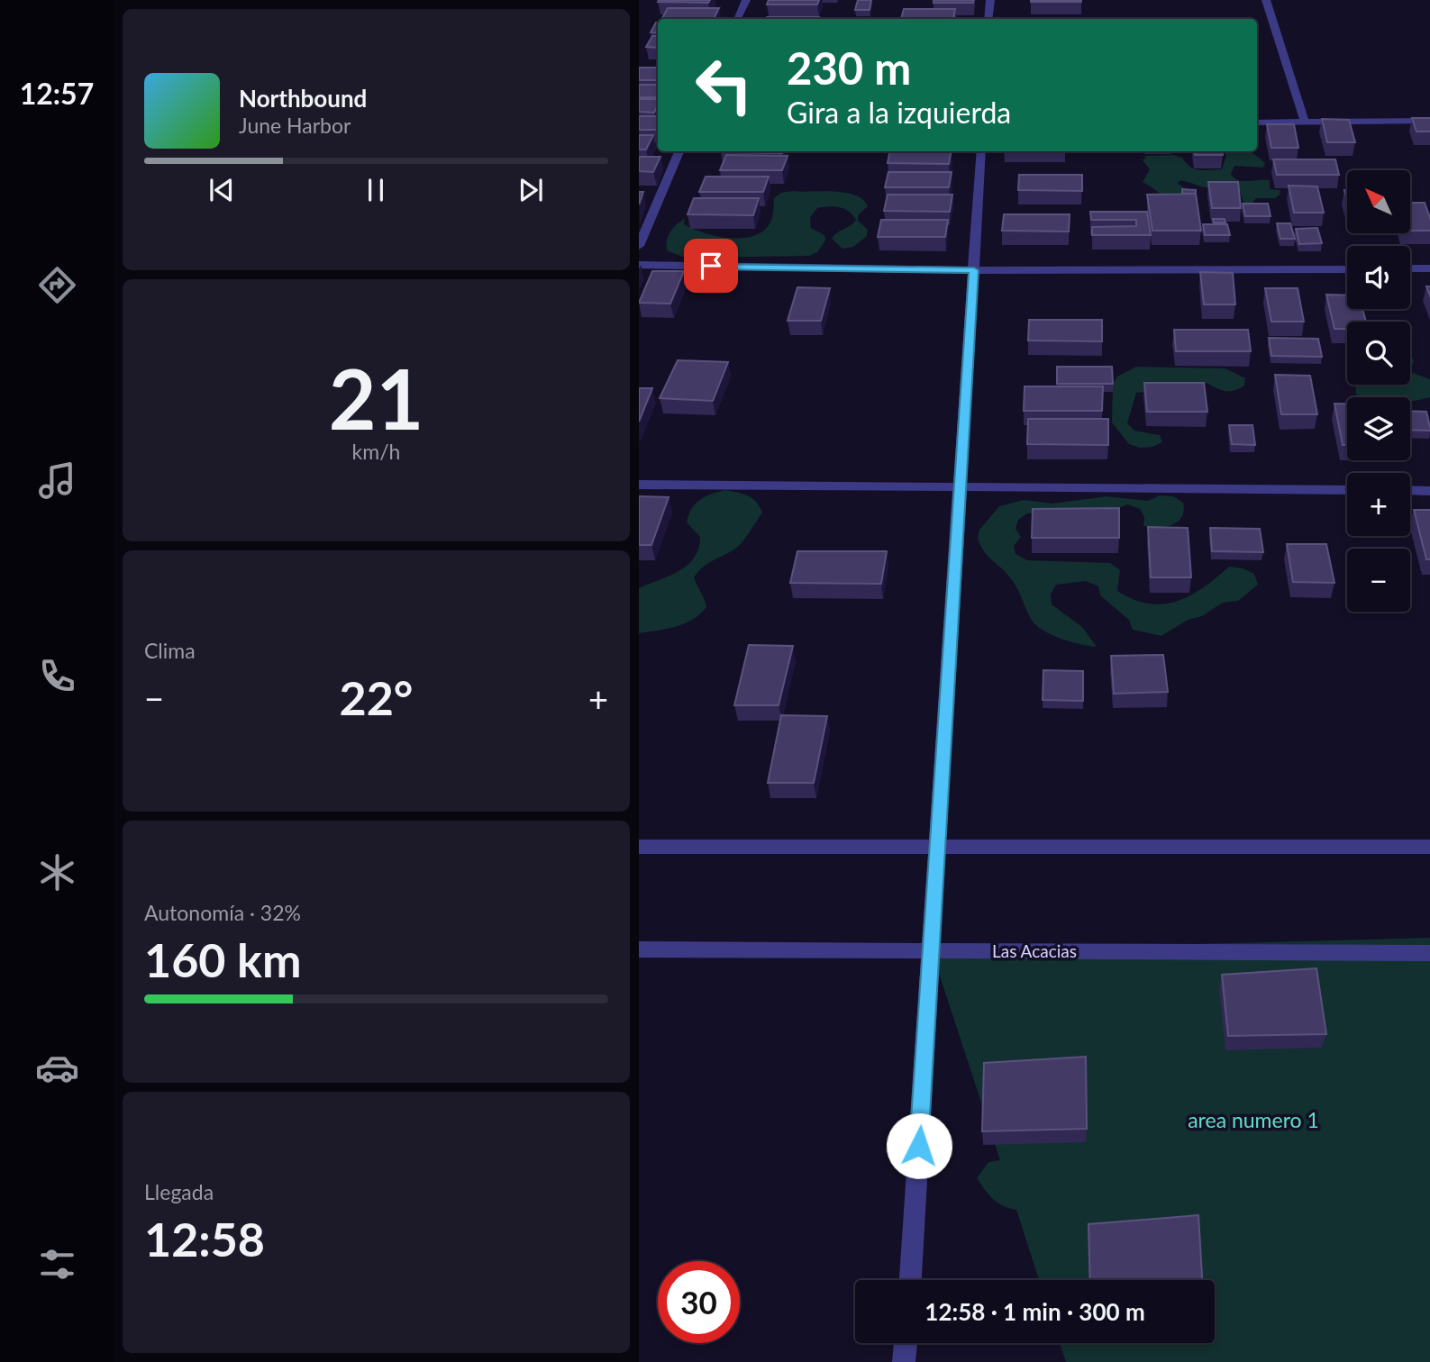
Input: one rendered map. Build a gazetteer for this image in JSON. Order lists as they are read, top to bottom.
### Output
{
  "streets": {
    "street": ["Las Acacias"]
  },
  "parks": ["area numero 1"],
  "north": "top left",
  "page": {
    "tabs": "12:57",
    "turn": ["230 m", "Gira a la izquierda"],
    "song": ["Northbound", "June Harbor"],
    "map_buttons": ["+", "−"],
    "tile": [
      ["21", "km/h"],
      "Clima",
      ["Autonomía · 32%", "160 km"],
      ["Llegada", "12:58"]
    ],
    "heat": ["−", "22°", "+"],
    "limit": "30",
    "trip": "12:58 · 1 min · 300 m"
  }
}
